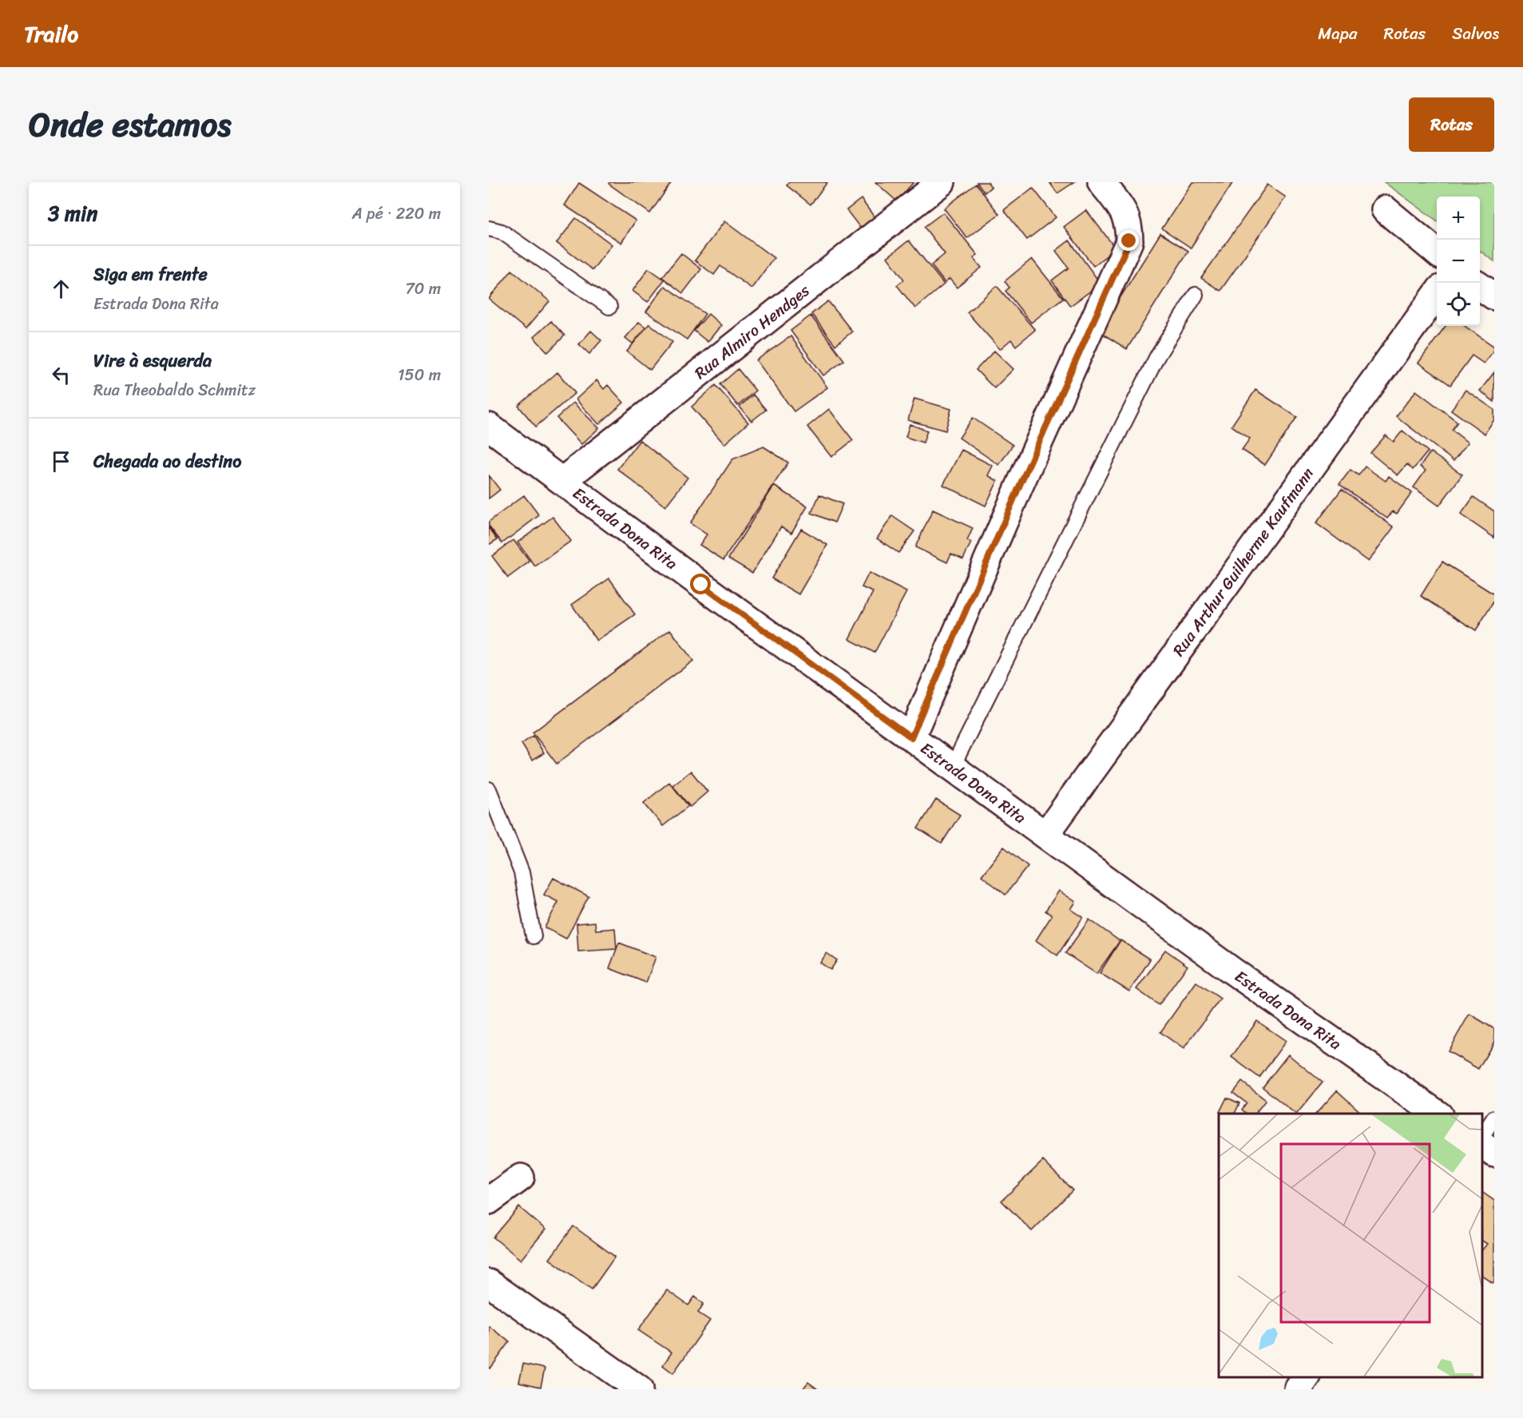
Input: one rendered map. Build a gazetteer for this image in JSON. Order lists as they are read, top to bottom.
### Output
{
  "streets": {
    "street": ["Rua Almiro Hendges", "Estrada Dona Rita", "Rua Arthur Guilherme Kaufmann"]
  },
  "crossings": [
    ["Rua Almiro Hendges", "Estrada Dona Rita"],
    ["Estrada Dona Rita", "Rua Arthur Guilherme Kaufmann"]
  ],
  "page": {
    "header": "Trailo",
    "nav": ["Mapa", "Rotas", "Salvos"],
    "title": "Onde estamos",
    "buttons": "Rotas",
    "heading": ["3 min", "A pé · 220 m"],
    "map_buttons": ["+", "−"],
    "list": [
      ["Siga em frente", "Estrada Dona Rita", "70 m"],
      ["Vire à esquerda", "Rua Theobaldo Schmitz", "150 m"],
      "Chegada ao destino"
    ]
  }
}
